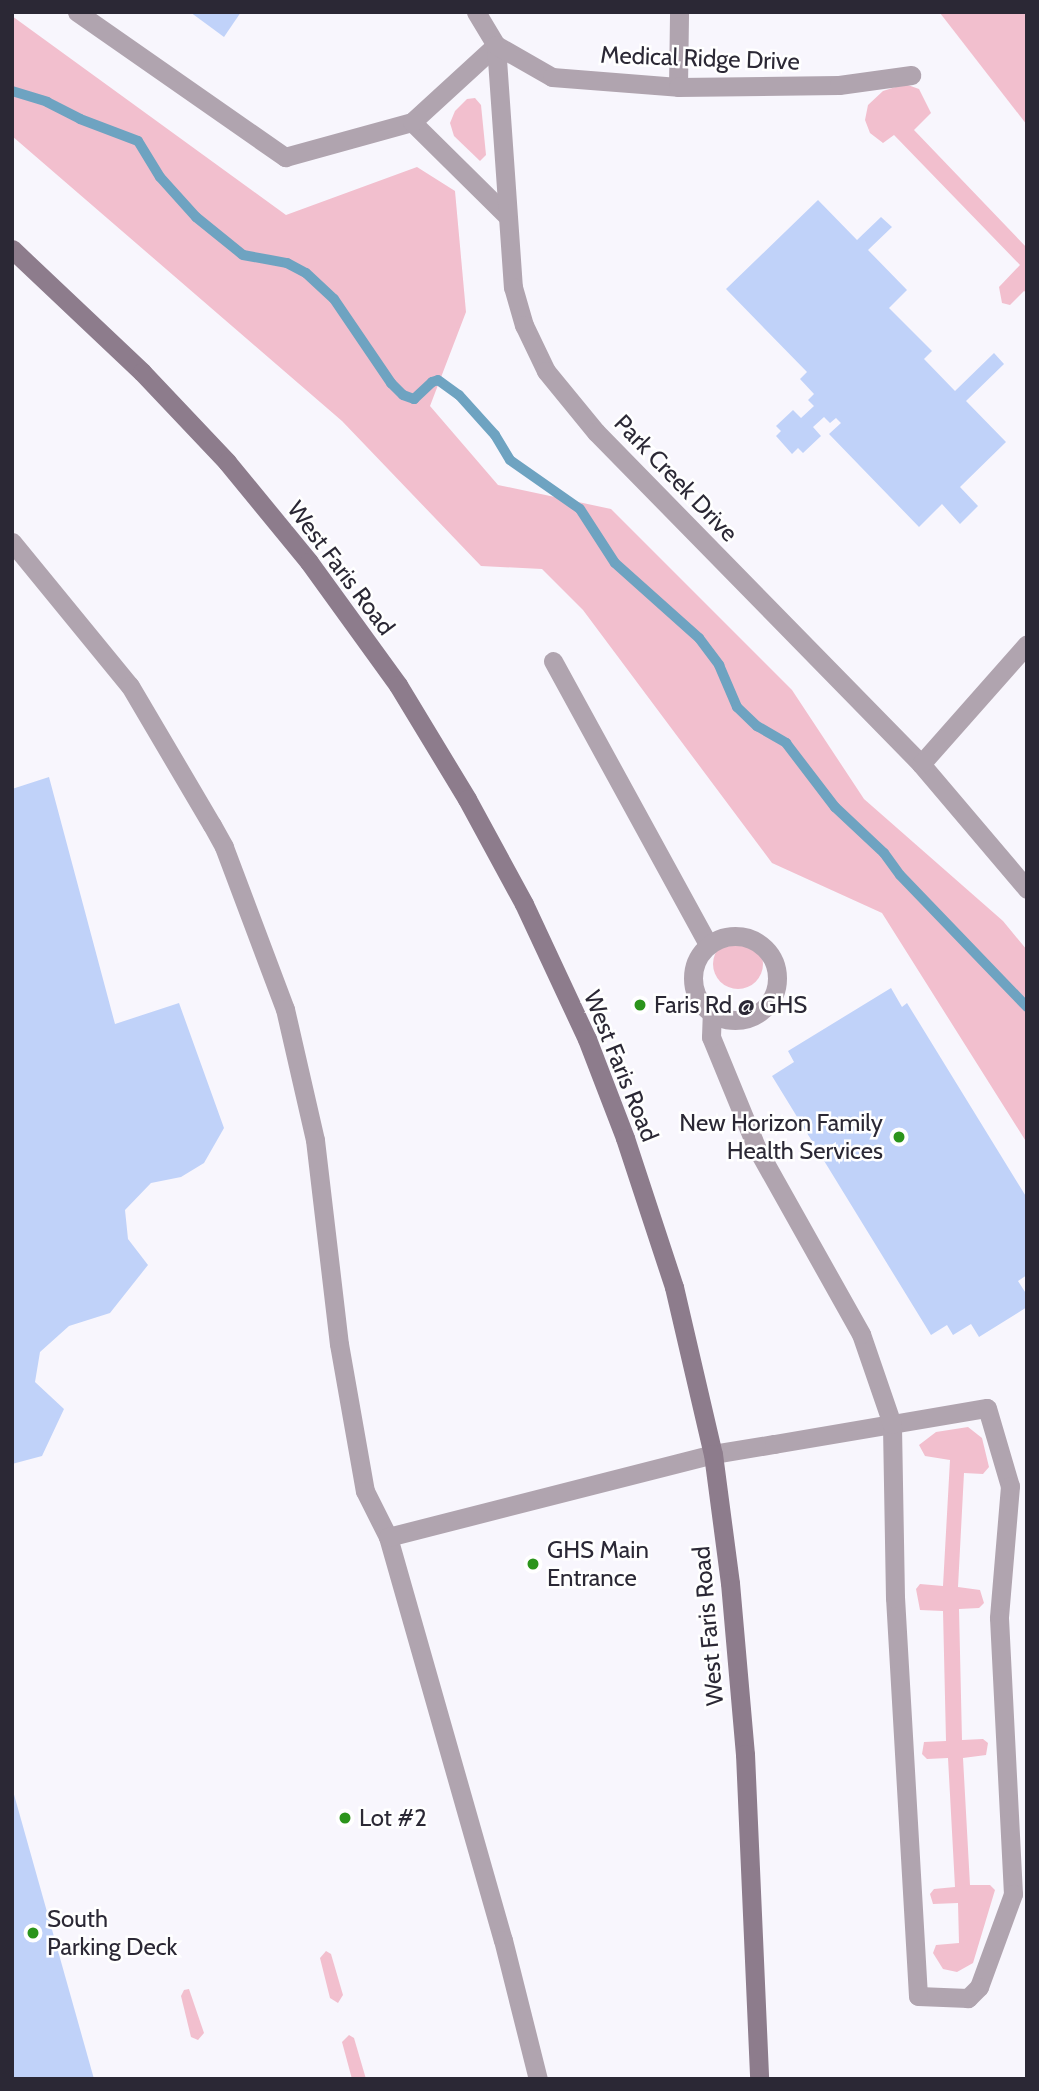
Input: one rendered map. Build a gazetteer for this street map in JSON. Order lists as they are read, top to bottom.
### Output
{
  "streets": {
    "main road": ["West Faris Road"],
    "street": ["Medical Ridge Drive", "Park Creek Drive"]
  },
  "crossings": [
    ["Medical Ridge Drive", "Park Creek Drive"]
  ],
  "places": [
    "Faris Rd @ GHS",
    "New Horizon Family Health Services",
    "GHS Main Entrance",
    "Lot #2",
    "South Parking Deck"
  ]
}
